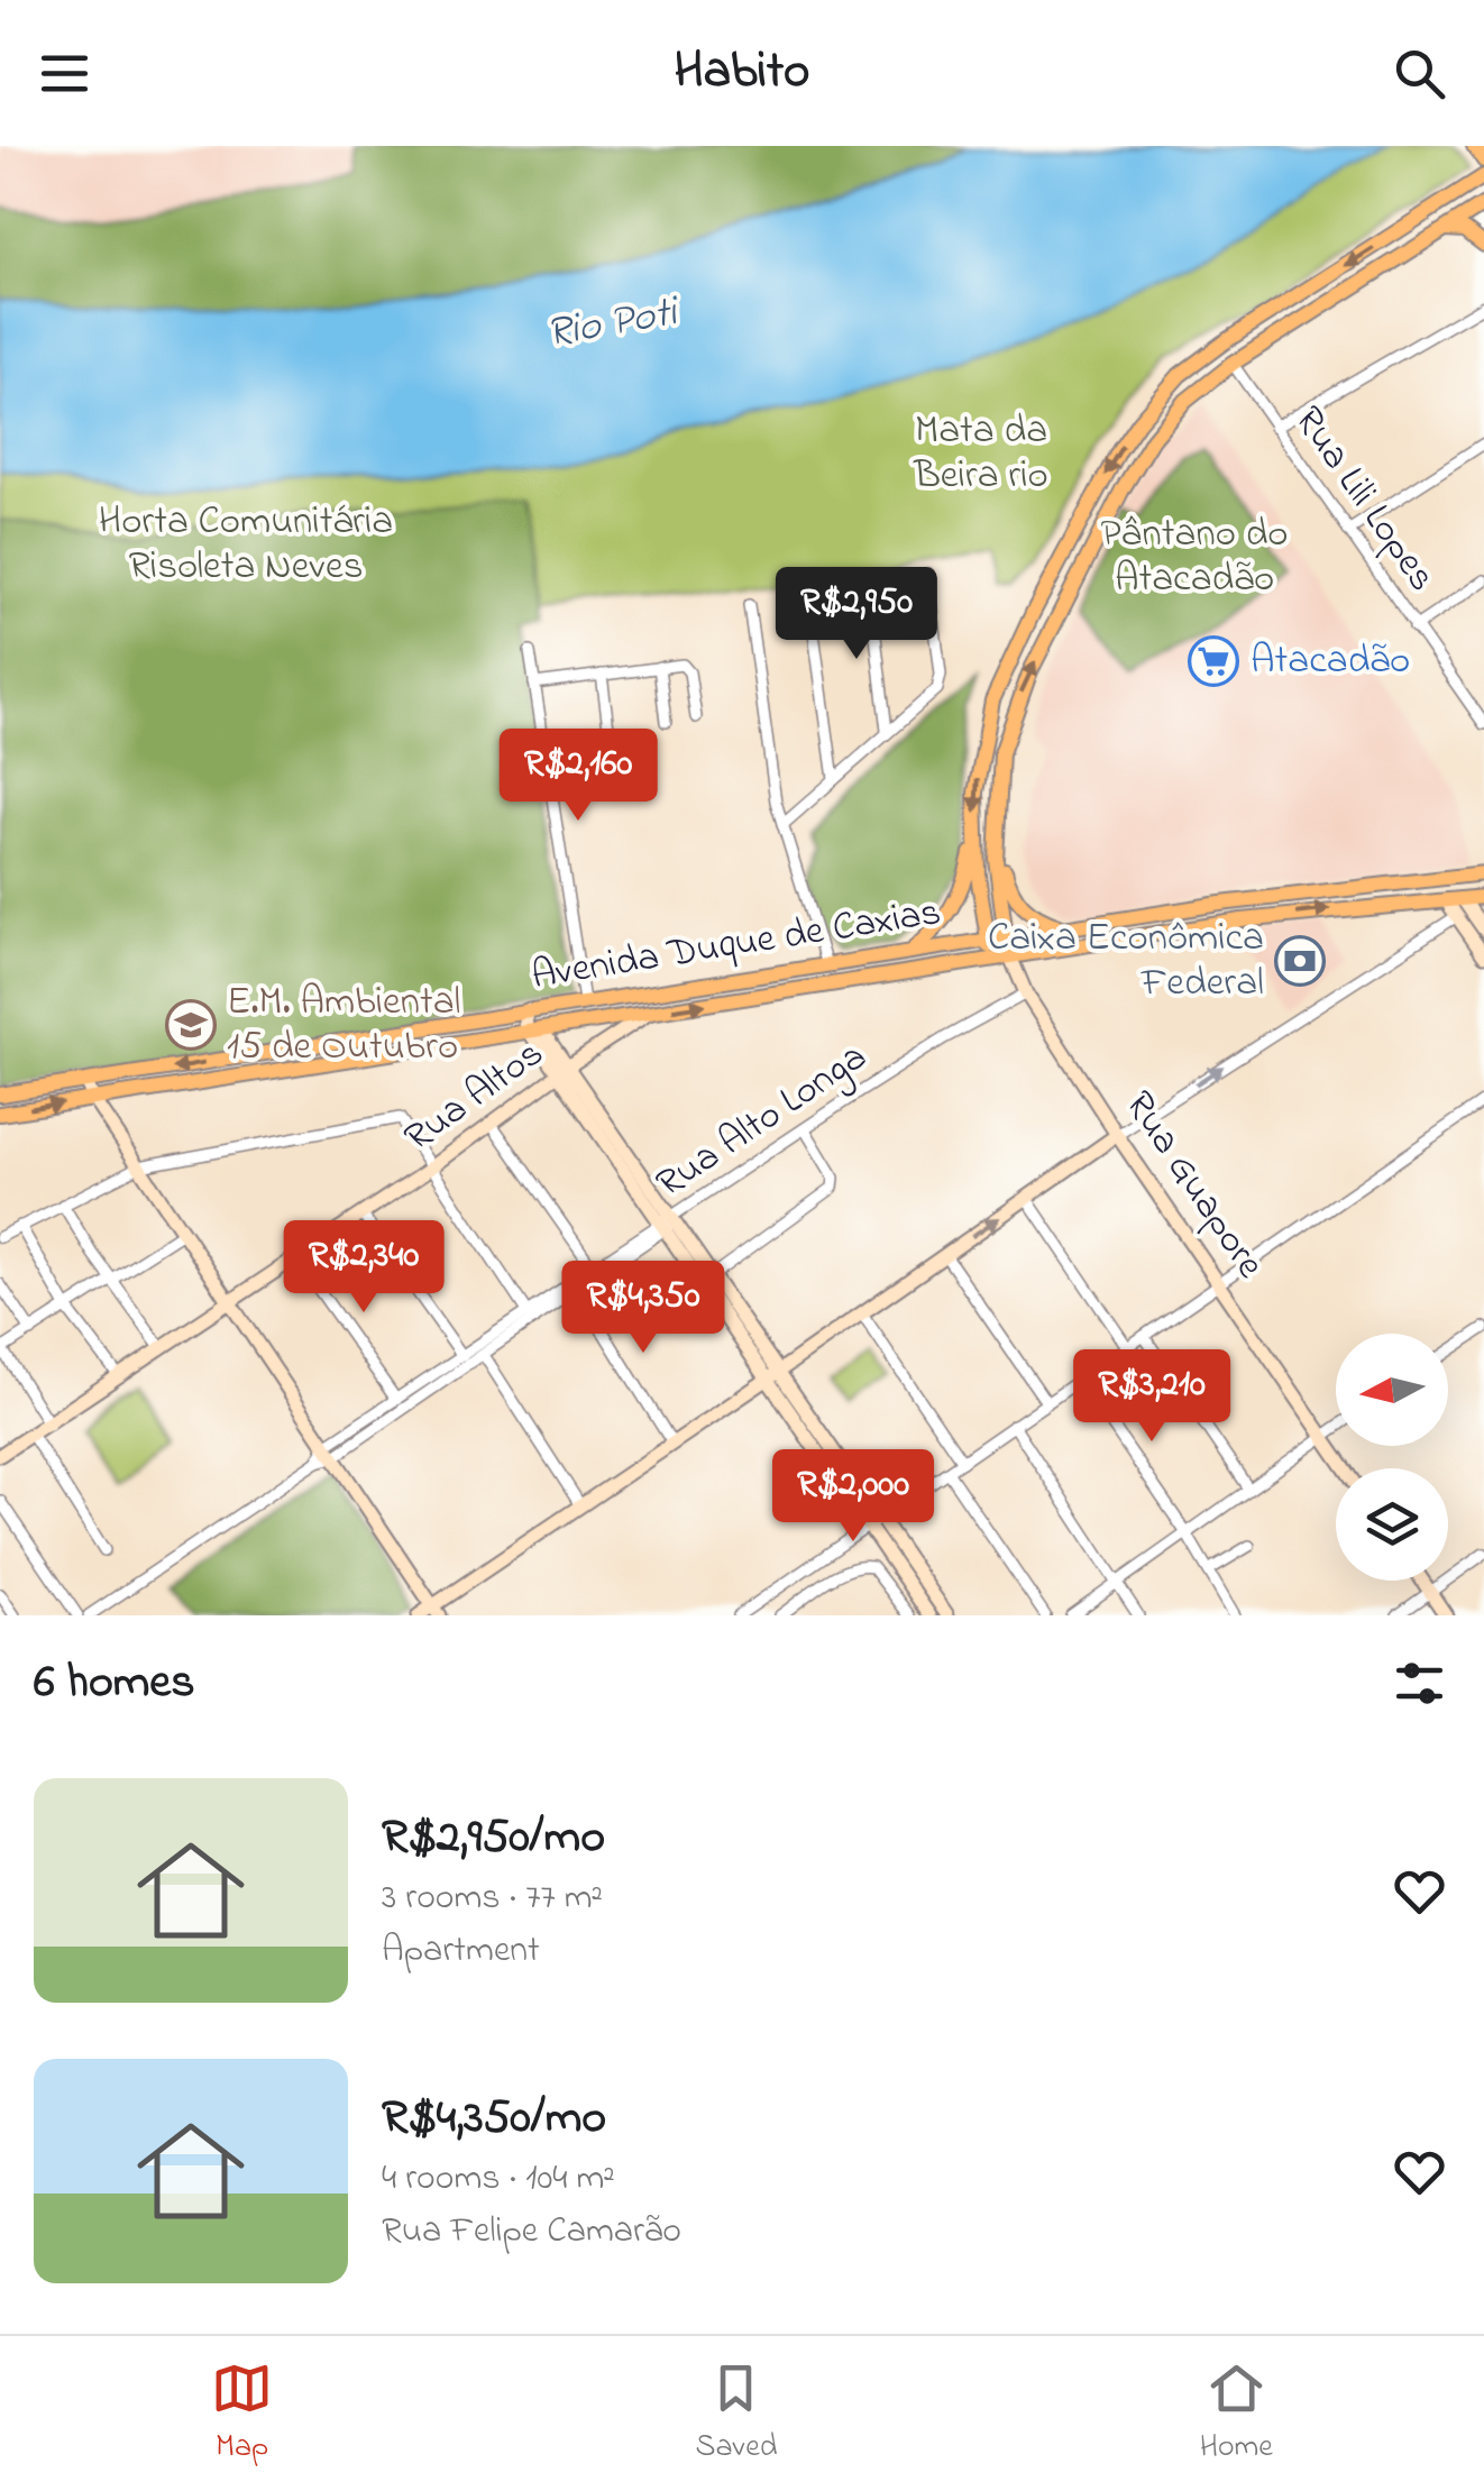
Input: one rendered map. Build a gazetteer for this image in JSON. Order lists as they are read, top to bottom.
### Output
{
  "streets": {
    "main road": ["Avenida Duque de Caxias"],
    "street": [
      "Rua Lili Lopes",
      "Rua Altos",
      "Rua Alto Longa",
      "Rua Guapore"
    ]
  },
  "crossings": [
    ["Avenida Duque de Caxias", "Rua Altos"],
    ["Avenida Duque de Caxias", "Rua Guapore"],
    ["Rua Alto Longa", "Rua Guapore"]
  ],
  "water": ["Rio Poti"],
  "parks": ["Mata da Beira rio", "Horta Comunitária Risoleta Neves", "Pântano do Atacadão"],
  "places": {
    "supermarket": ["Atacadão"],
    "bank": ["Caixa Econômica Federal"],
    "school or university": ["E.M. Ambiental 15 de Outubro"]
  },
  "north": "left",
  "page": {
    "header": "Habito",
    "price": [
      "R$2,950",
      "R$2,160",
      "R$2,340",
      "R$4,350",
      "R$3,210",
      "R$2,000"
    ],
    "heading": "6 homes",
    "list": [
      {
        "name": "R$2,950/mo",
        "note": "3 rooms · 77 m² · Apartment"
      },
      {
        "name": "R$4,350/mo",
        "note": "4 rooms · 104 m² · Rua Felipe Camarão"
      }
    ],
    "tabs": ["Map", "Saved", "Home"]
  }
}
